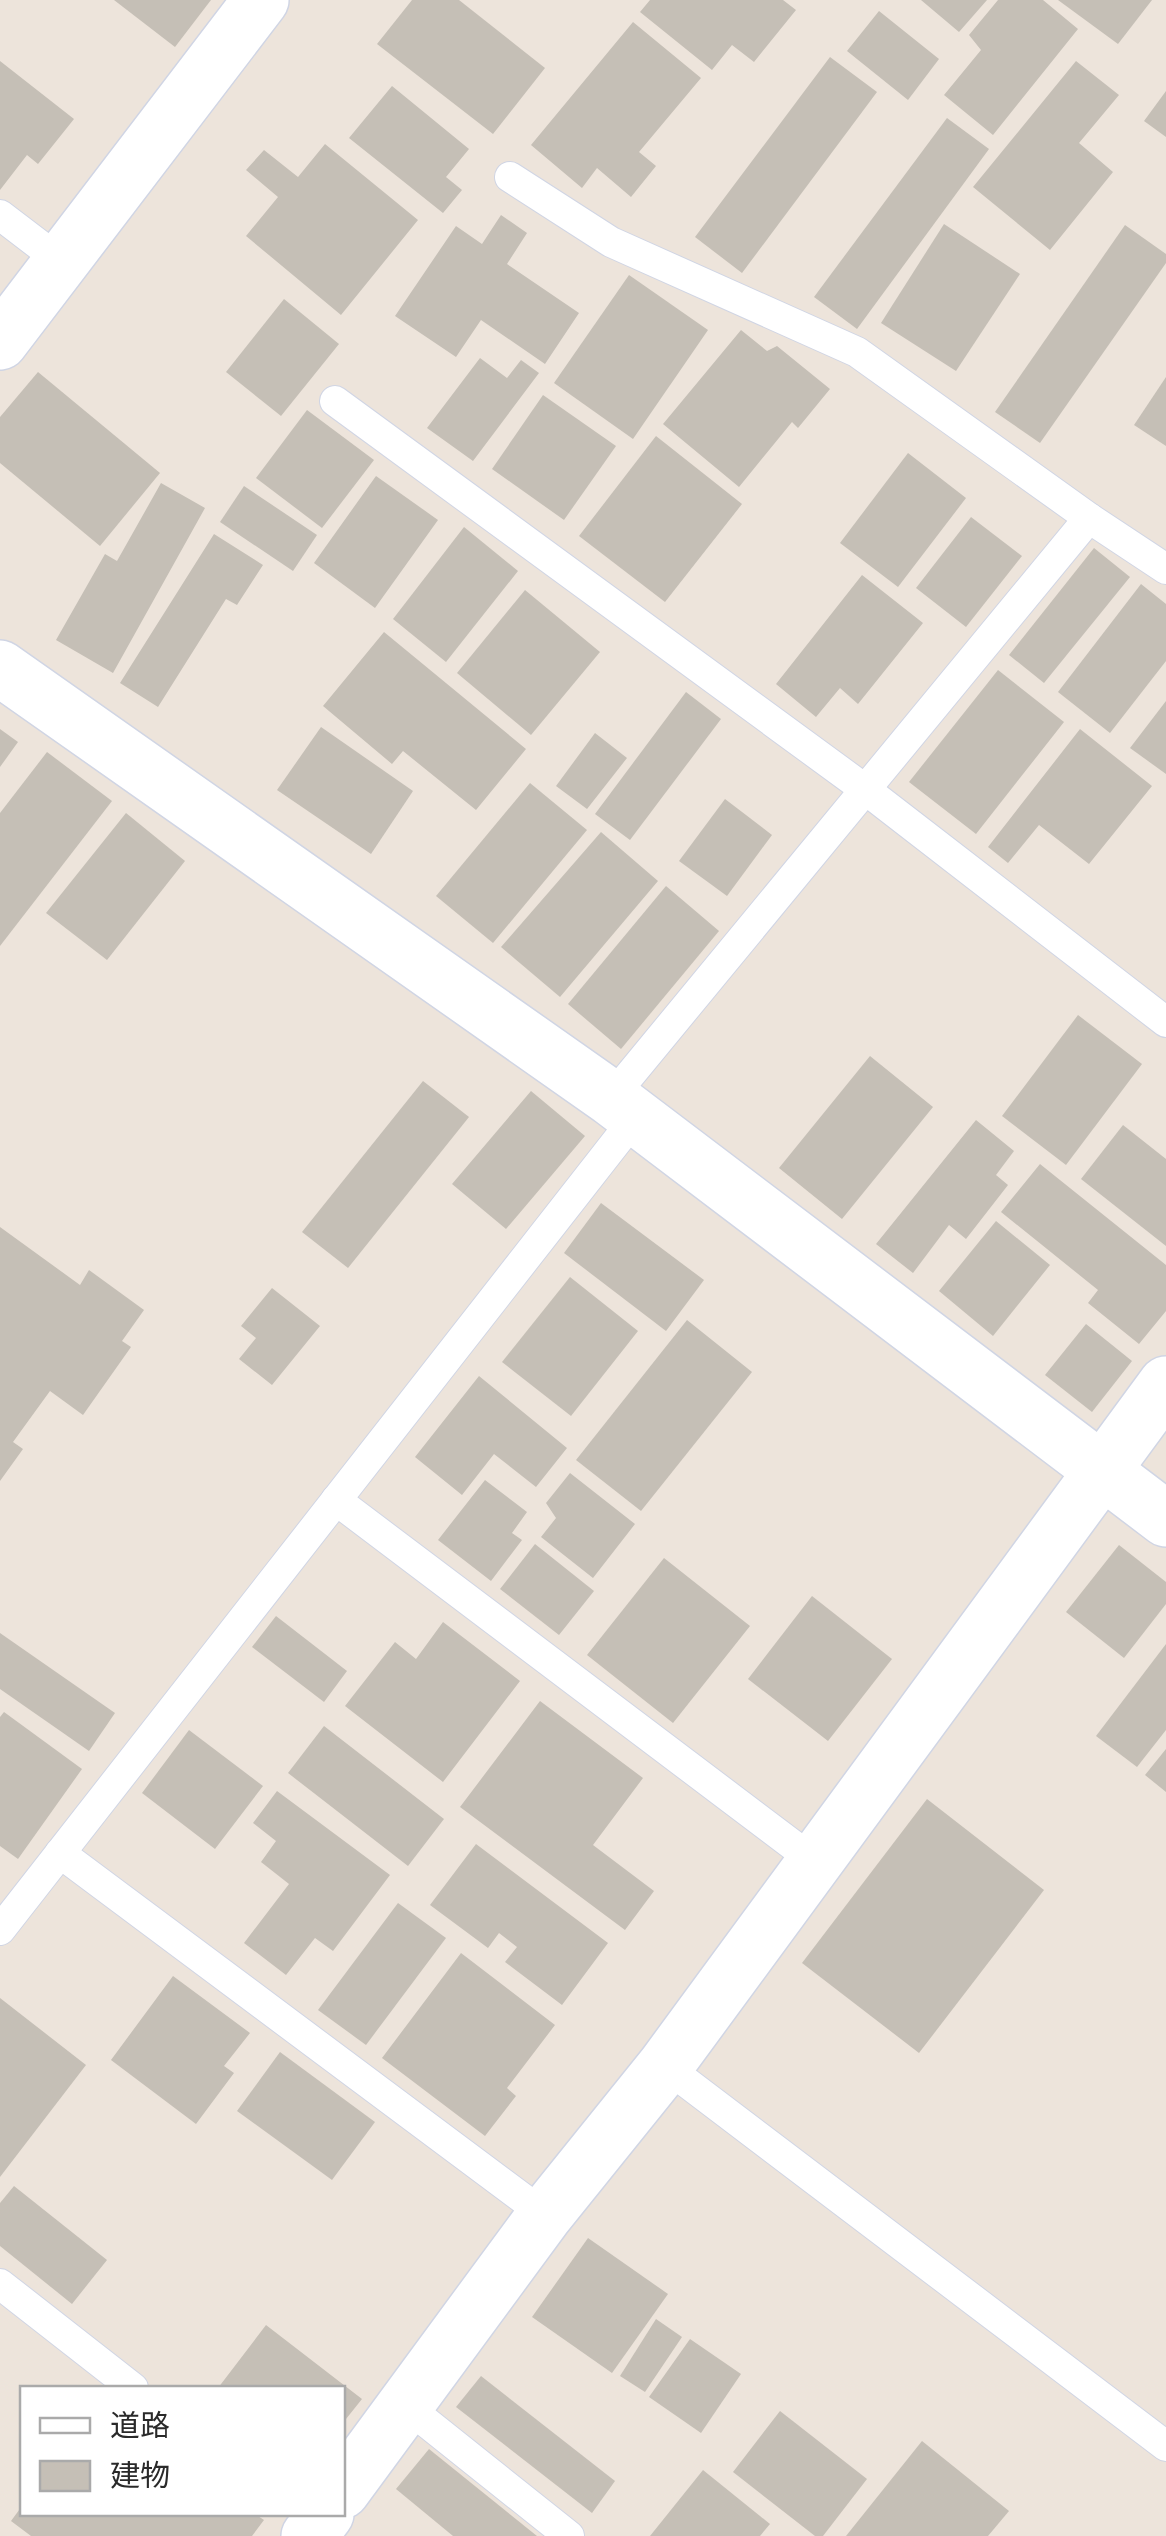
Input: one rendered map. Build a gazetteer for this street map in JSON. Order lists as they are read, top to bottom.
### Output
{
  "legend": ["道路", "建物"]
}
